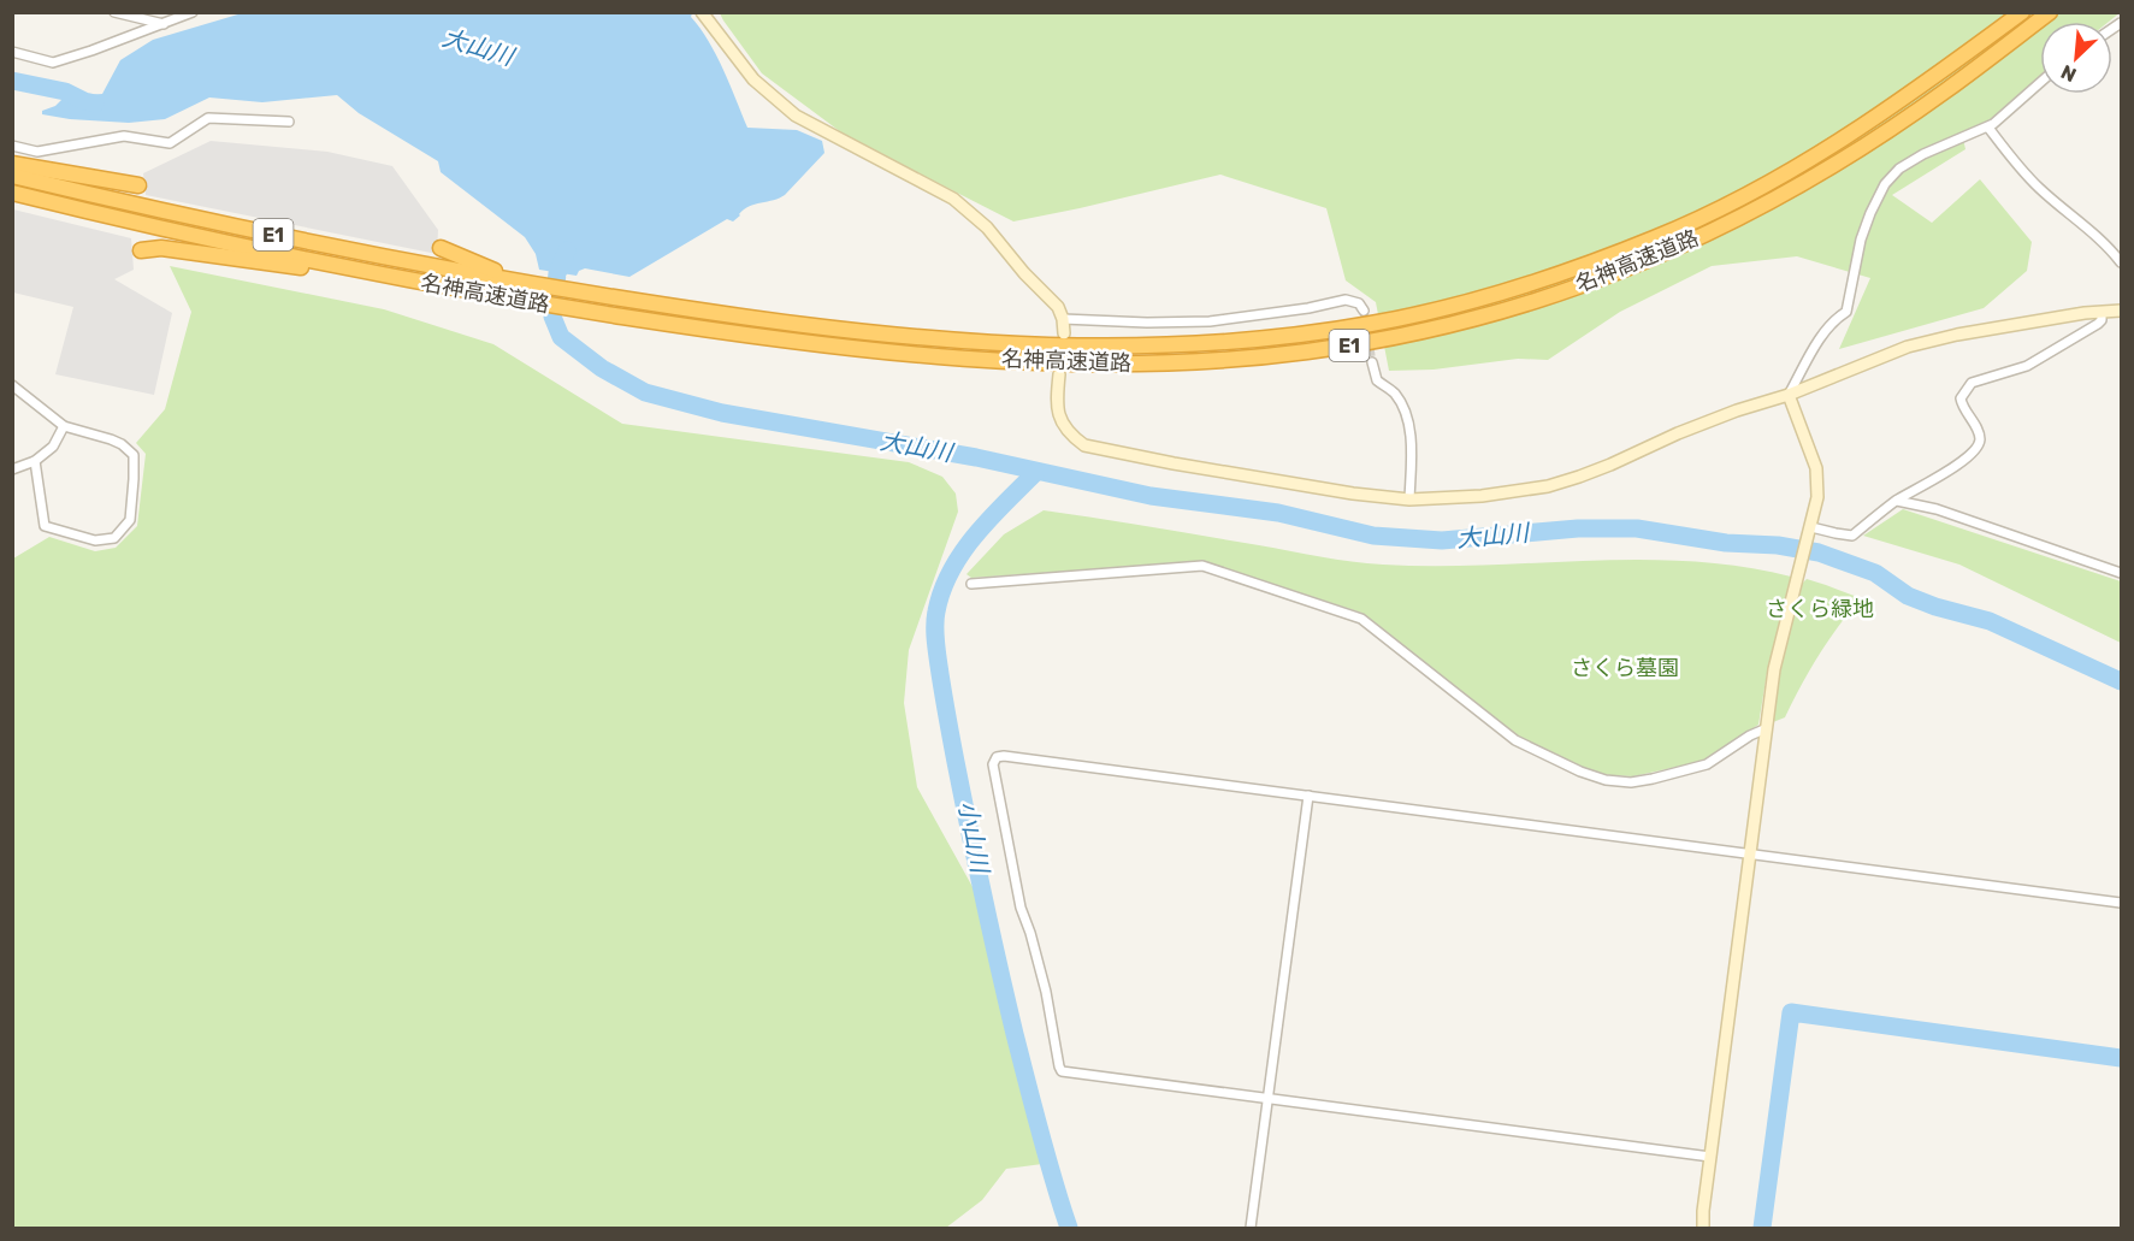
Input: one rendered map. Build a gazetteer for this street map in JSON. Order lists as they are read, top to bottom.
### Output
{
  "streets": {
    "highway": ["E1", "名神高速道路"]
  },
  "water": ["大山川", "小山川"],
  "parks": ["さくら緑地", "さくら墓園"],
  "north": "bottom left"
}
